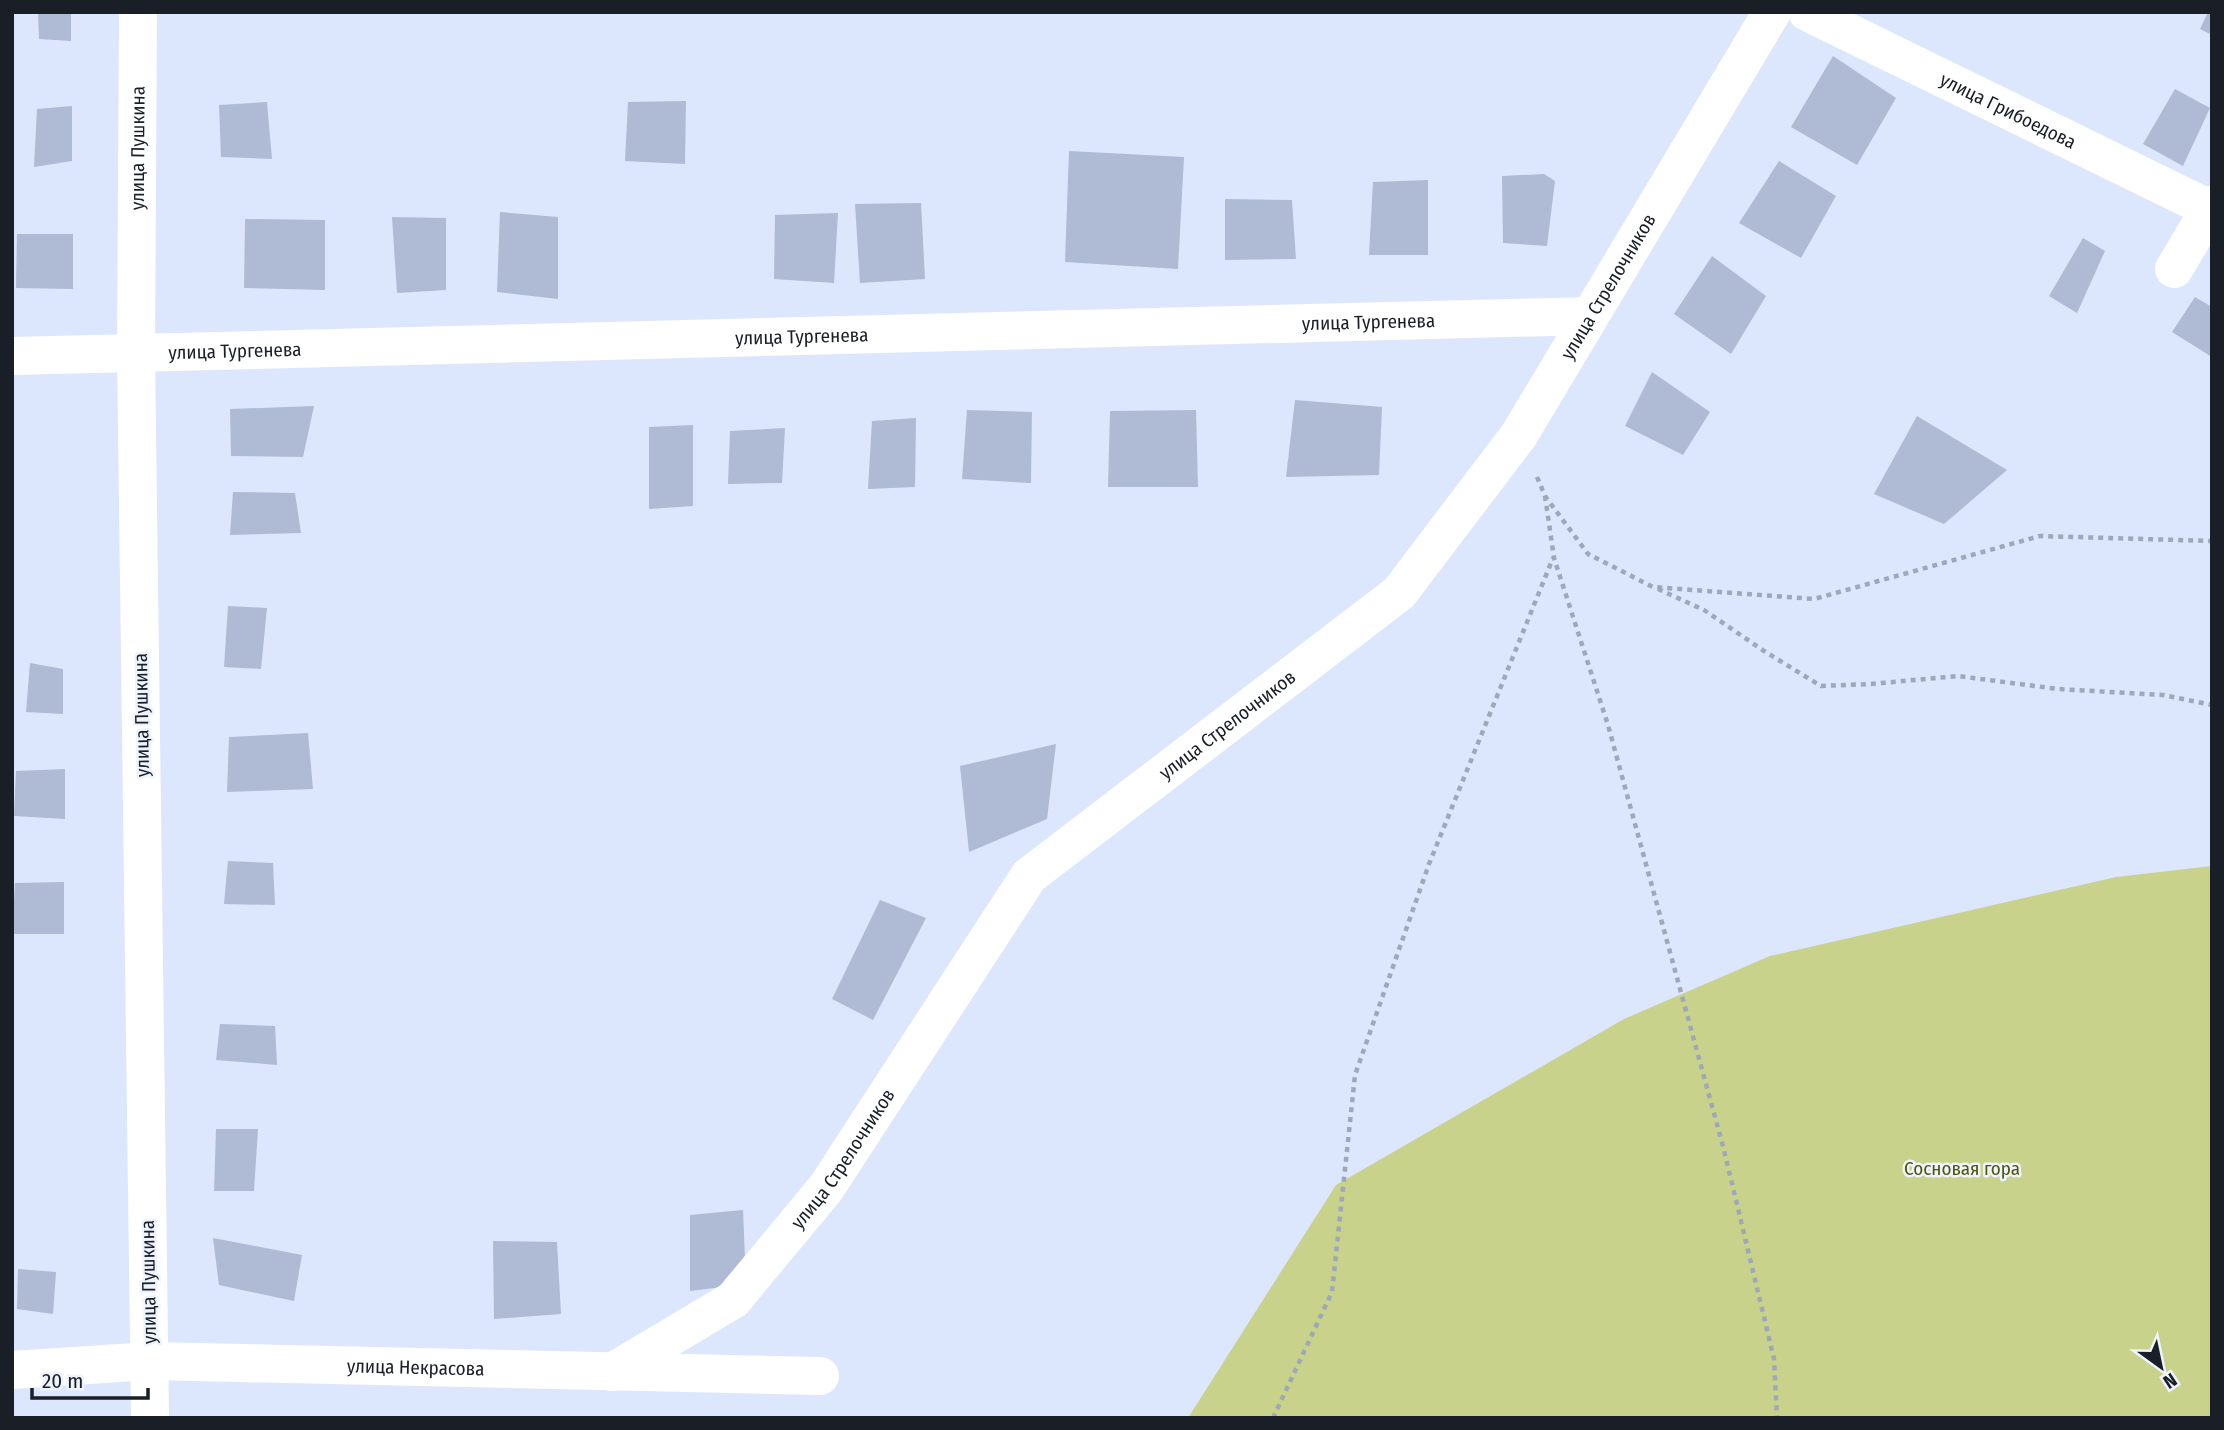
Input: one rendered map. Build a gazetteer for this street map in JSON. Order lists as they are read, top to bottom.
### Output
{
  "streets": {
    "street": [
      "улица Грибоедова",
      "улица Пушкина",
      "улица Стрелочников",
      "улица Тургенева",
      "улица Некрасова"
    ]
  },
  "crossings": [
    ["улица Пушкина", "улица Тургенева"],
    ["улица Пушкина", "улица Некрасова"],
    ["улица Стрелочников", "улица Тургенева"],
    ["улица Стрелочников", "улица Некрасова"]
  ],
  "parks": ["Сосновая гора"],
  "scale_bar": "20 m",
  "north": "bottom right"
}
